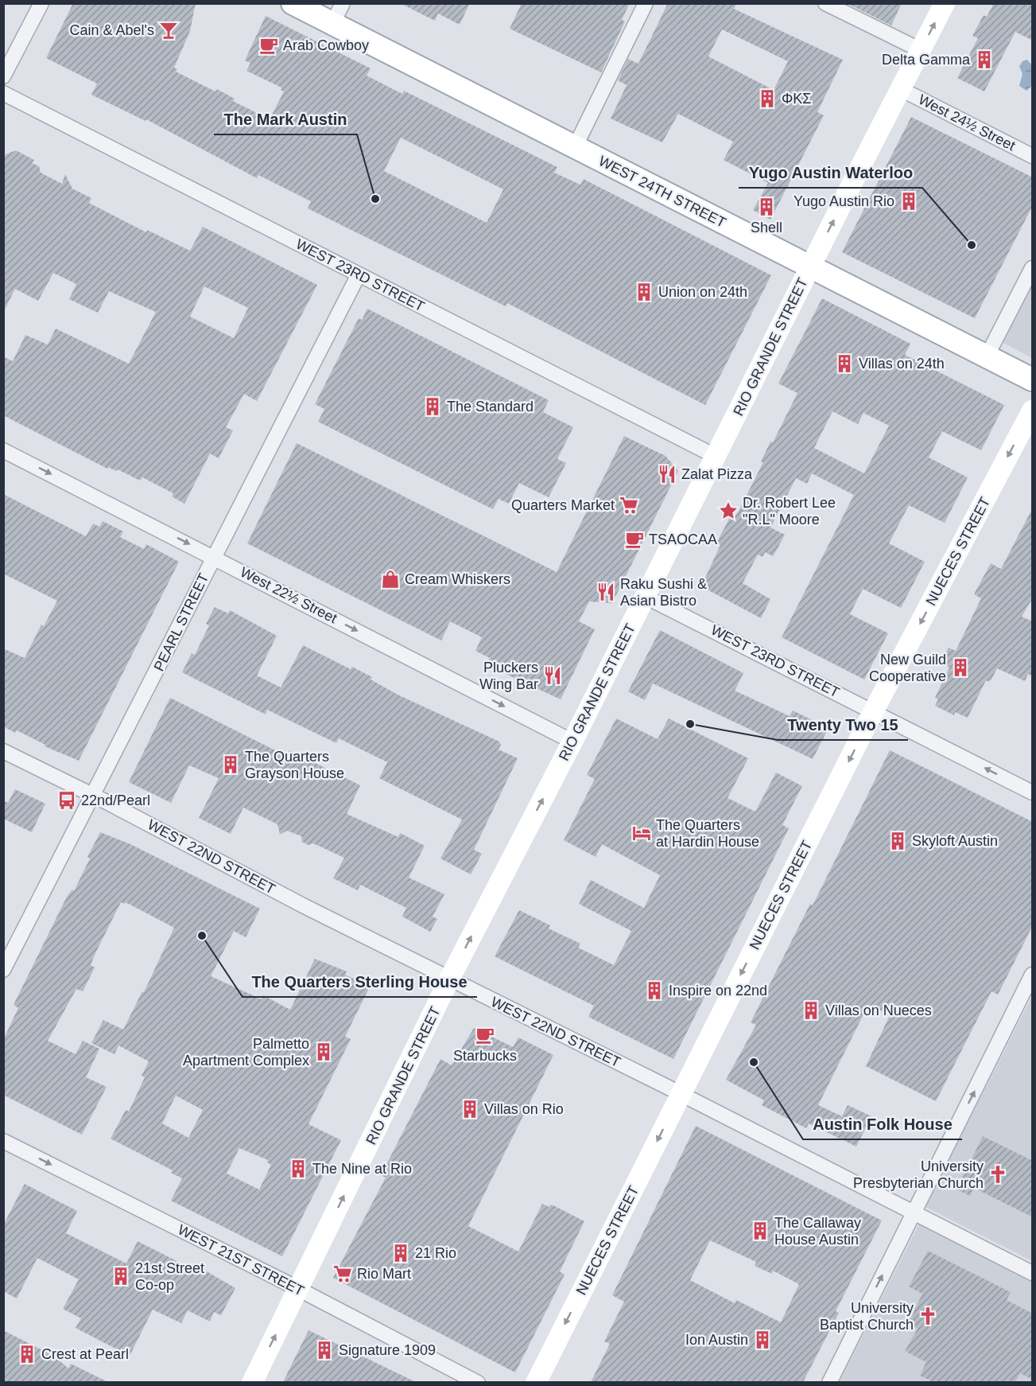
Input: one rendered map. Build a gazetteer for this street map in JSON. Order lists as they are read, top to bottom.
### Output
{
  "streets": {
    "main road": ["WEST 24TH STREET"],
    "street": [
      "West 24½ Street",
      "WEST 23RD STREET",
      "RIO GRANDE STREET",
      "NUECES STREET",
      "West 22½ Street",
      "PEARL STREET",
      "WEST 22ND STREET",
      "WEST 21ST STREET"
    ]
  },
  "crossings": [
    ["West 24½ Street", "RIO GRANDE STREET"],
    ["WEST 24TH STREET", "RIO GRANDE STREET"],
    ["WEST 23RD STREET", "RIO GRANDE STREET"],
    ["WEST 23RD STREET", "NUECES STREET"],
    ["WEST 23RD STREET", "PEARL STREET"],
    ["RIO GRANDE STREET", "West 22½ Street"],
    ["RIO GRANDE STREET", "WEST 22ND STREET"],
    ["RIO GRANDE STREET", "WEST 21ST STREET"],
    ["NUECES STREET", "WEST 22ND STREET"],
    ["West 22½ Street", "PEARL STREET"],
    ["PEARL STREET", "WEST 22ND STREET"]
  ],
  "one_way": [
    "RIO GRANDE STREET",
    "NUECES STREET",
    "West 22½ Street",
    "WEST 21ST STREET"
  ],
  "places": {
    "bar": ["Cain & Abel's"],
    "cafe": ["Arab Cowboy", "TSAOCAA", "Starbucks"],
    "building": [
      "Delta Gamma",
      "ΦΚΣ",
      "Yugo Austin Rio",
      "Shell",
      "Union on 24th",
      "Villas on 24th",
      "The Standard",
      "New Guild Cooperative",
      "The Quarters Grayson House",
      "Skyloft Austin",
      "Inspire on 22nd",
      "Villas on Nueces",
      "Palmetto Apartment Complex",
      "Villas on Rio",
      "The Nine at Rio",
      "The Callaway House Austin",
      "21 Rio",
      "21st Street Co-op",
      "Ion Austin",
      "Signature 1909",
      "Crest at Pearl"
    ],
    "other": [
      "The Mark Austin",
      "Yugo Austin Waterloo",
      "Twenty Two 15",
      "The Quarters Sterling House",
      "Austin Folk House"
    ],
    "restaurant": ["Zalat Pizza", "Raku Sushi & Asian Bistro", "Pluckers Wing Bar"],
    "supermarket": ["Quarters Market", "Rio Mart"],
    "place": ["Dr. Robert Lee \"R.L\" Moore"],
    "shop": ["Cream Whiskers"],
    "bus stop": ["22nd/Pearl"],
    "hotel": ["The Quarters at Hardin House"],
    "church": ["University Presbyterian Church", "University Baptist Church"]
  }
}
